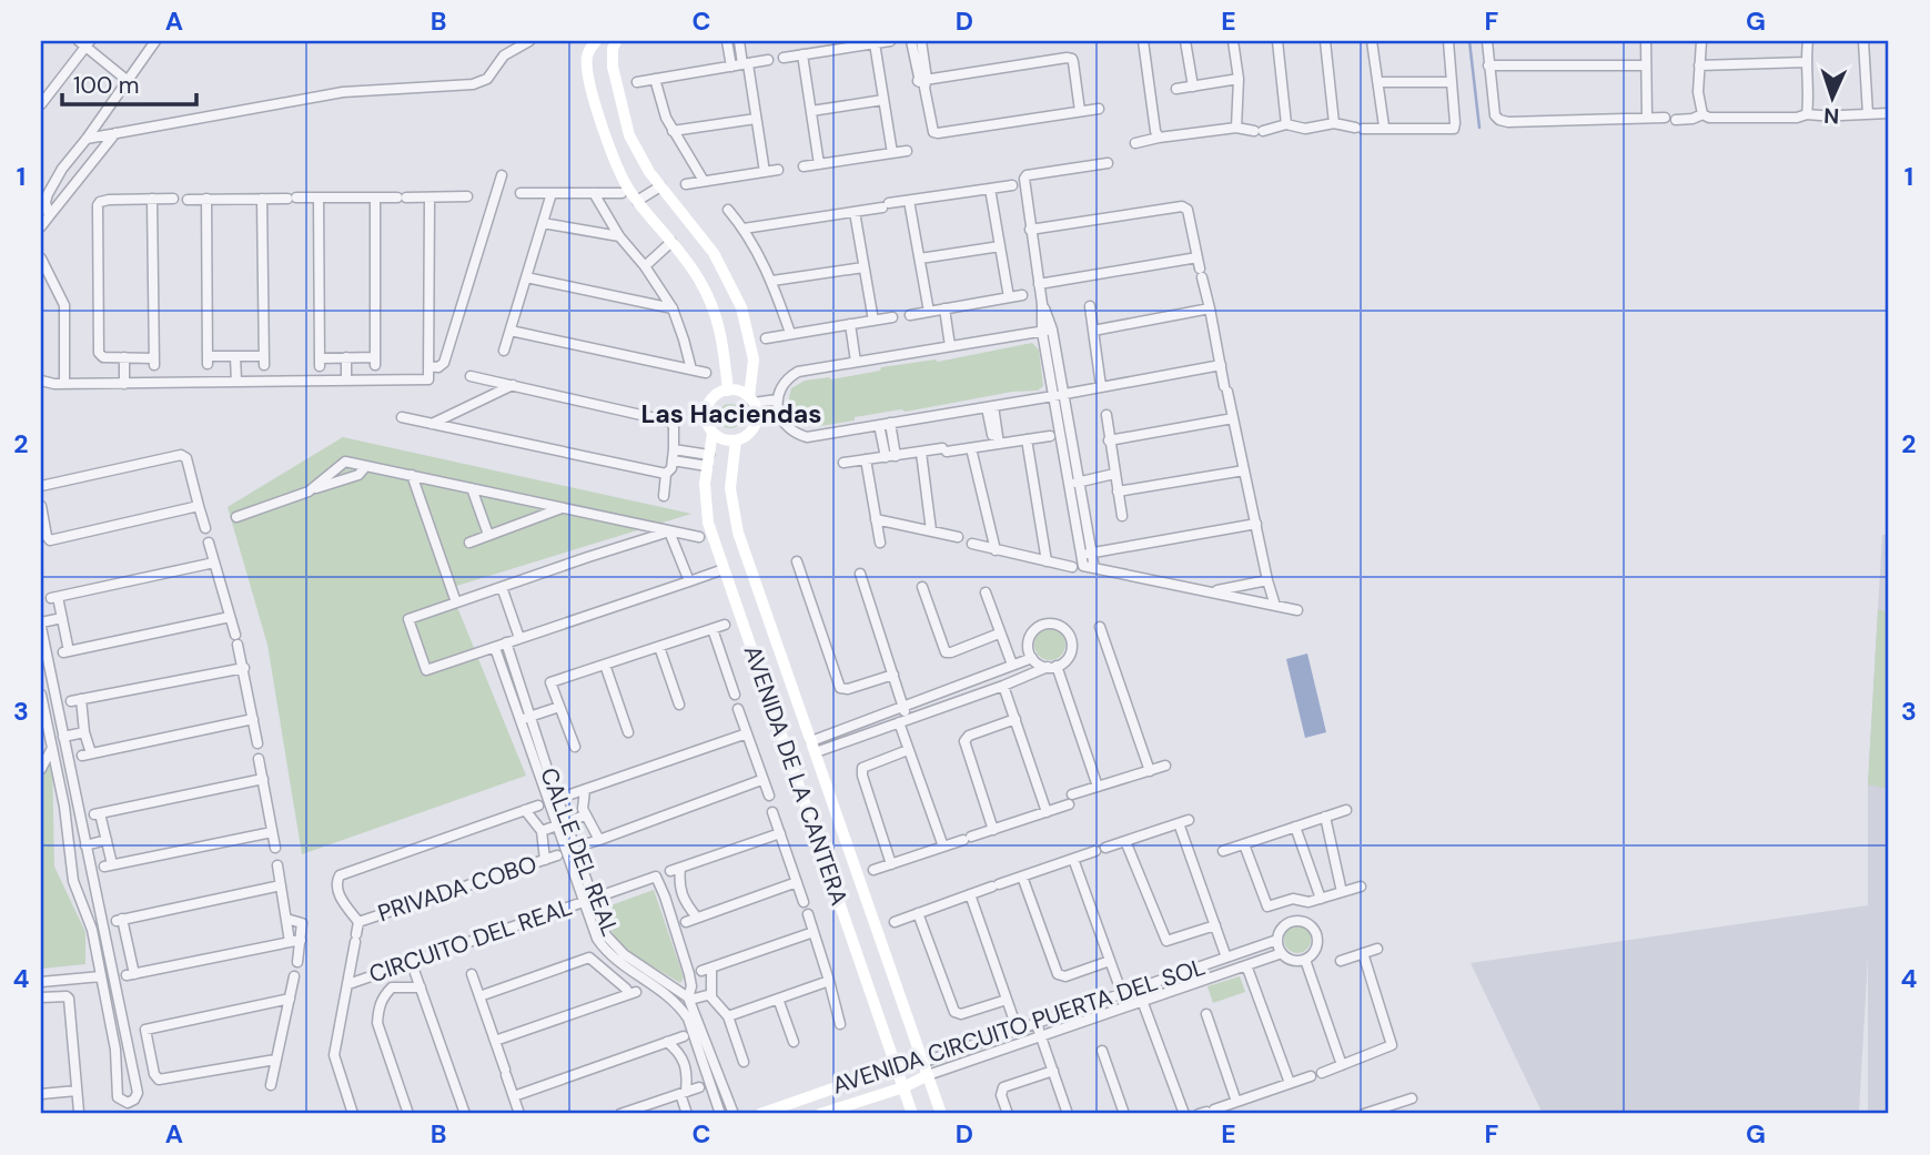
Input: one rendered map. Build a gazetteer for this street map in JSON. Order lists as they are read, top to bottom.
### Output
{
  "streets": {
    "street": [
      "AVENIDA DE LA CANTERA",
      "CALLE DEL REAL",
      "PRIVADA COBO",
      "CIRCUITO DEL REAL",
      "AVENIDA CIRCUITO PUERTA DEL SOL"
    ]
  },
  "crossings": [
    ["AVENIDA DE LA CANTERA", "AVENIDA CIRCUITO PUERTA DEL SOL"],
    ["CALLE DEL REAL", "CIRCUITO DEL REAL"]
  ],
  "districts": ["Las Haciendas"],
  "scale_bar": "100 m",
  "north": "bottom",
  "grid": {
    "columns": [
      "A",
      "B",
      "C",
      "D",
      "E",
      "F",
      "G"
    ],
    "rows": [
      "1",
      "2",
      "3",
      "4"
    ]
  }
}
